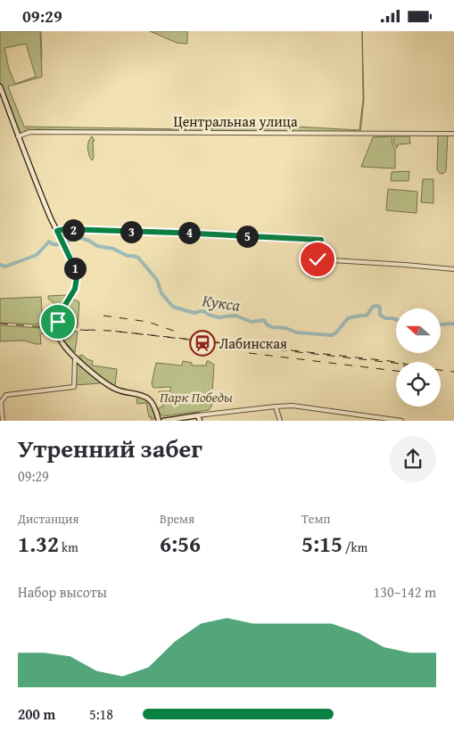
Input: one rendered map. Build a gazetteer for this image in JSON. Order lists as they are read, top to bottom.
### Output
{
  "streets": {
    "street": ["Центральная улица"]
  },
  "water": ["Кукса"],
  "parks": ["Парк Победы"],
  "places": {
    "station": ["Лабинская"]
  },
  "north": "left",
  "page": {
    "status": "09:29",
    "pins": [
      "2",
      "3",
      "4",
      "5",
      "1"
    ],
    "heading": ["Утренний забег", "09:29"],
    "stats": [
      ["Дистанция", "1.32 km"],
      ["Время", "6:56"],
      ["Темп", "5:15 /km"]
    ],
    "chart": ["Набор высоты", "130–142 m"],
    "list": [
      {
        "name": "200 m",
        "note": "5:18"
      }
    ]
  }
}
